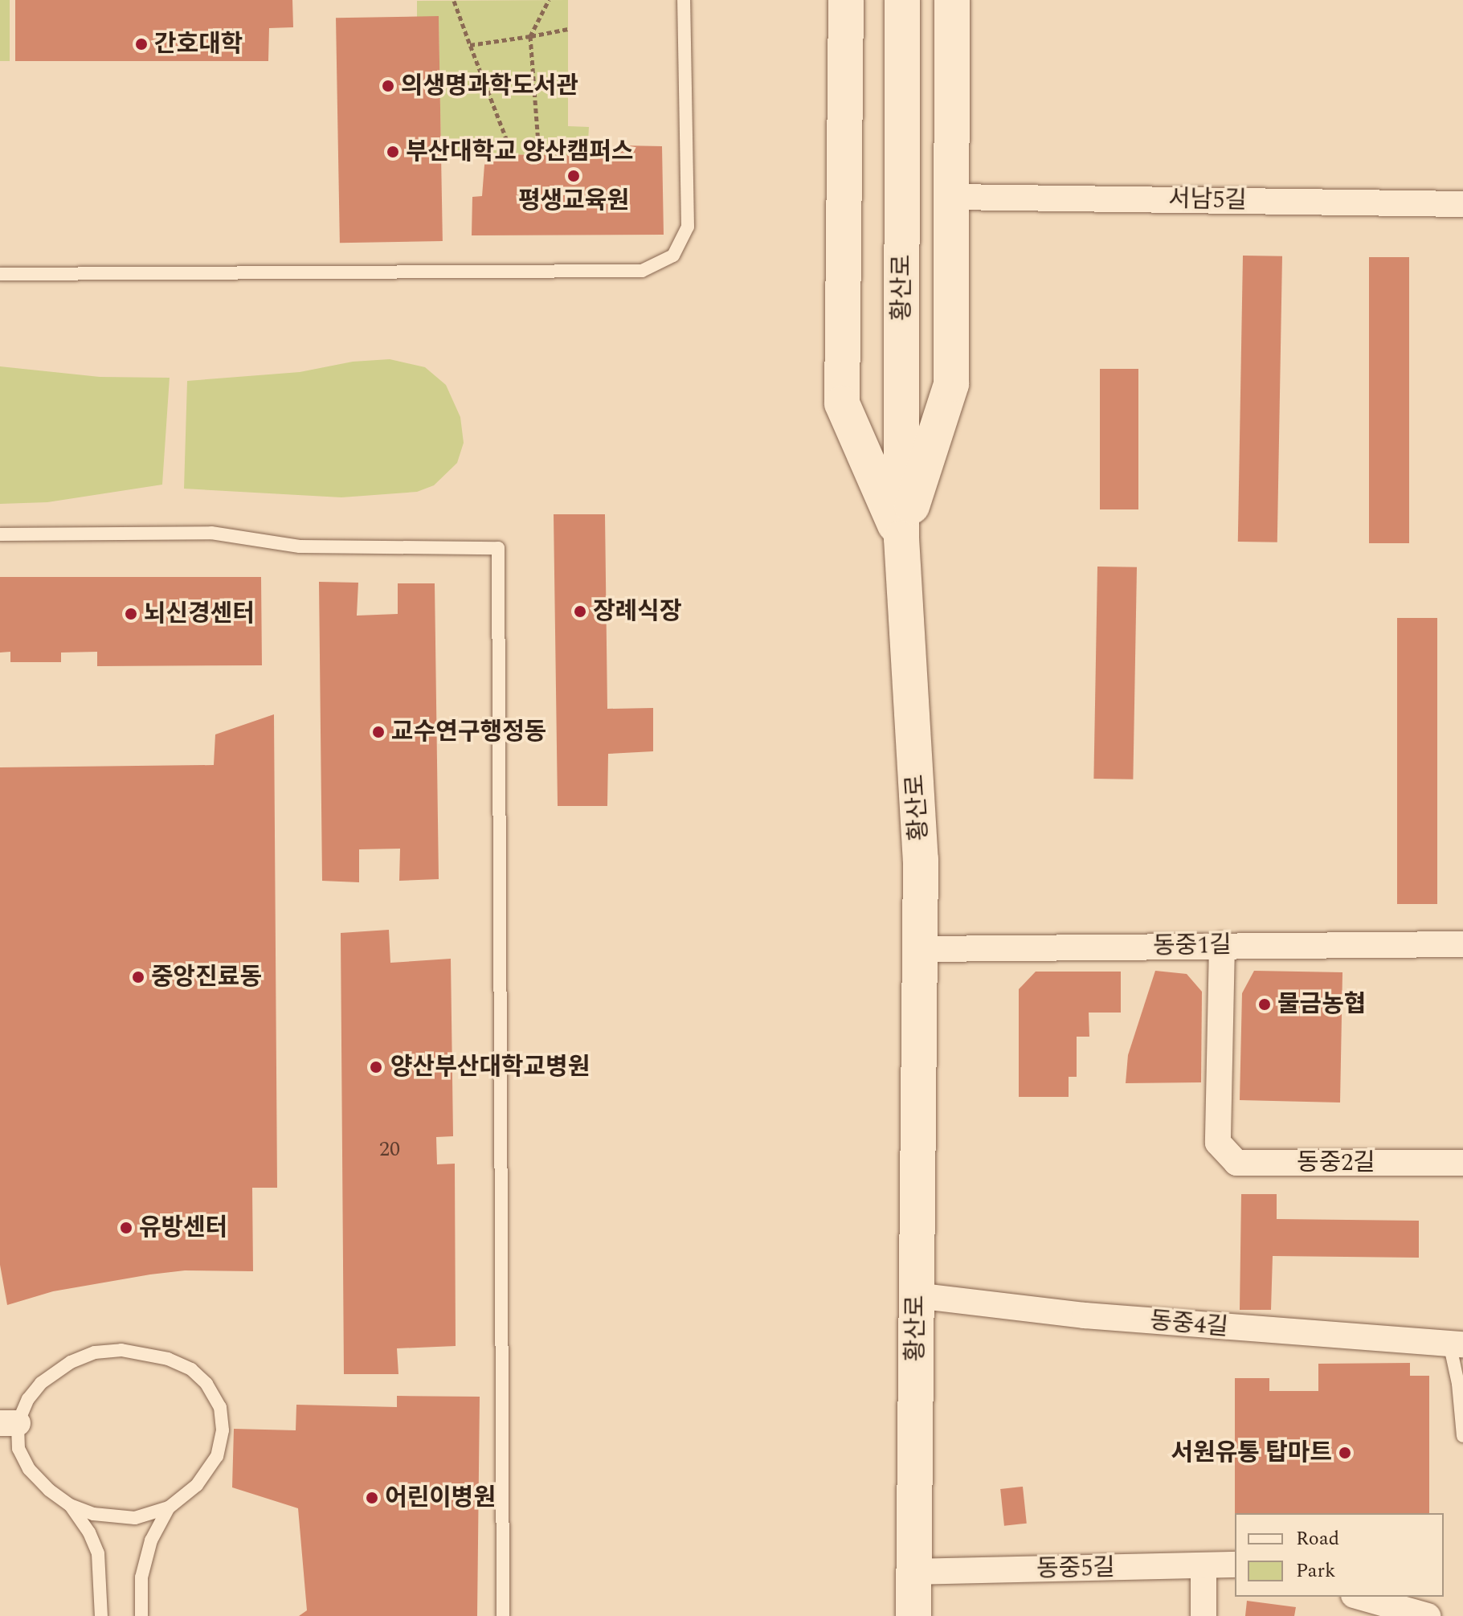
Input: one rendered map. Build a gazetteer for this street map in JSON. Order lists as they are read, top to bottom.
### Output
{
  "streets": {
    "main road": ["황산로"],
    "street": [
      "서남5길",
      "동중1길",
      "동중2길",
      "동중4길",
      "동중5길"
    ]
  },
  "crossings": [
    ["황산로", "동중1길"],
    ["황산로", "동중4길"],
    ["황산로", "동중5길"],
    ["동중1길", "동중2길"]
  ],
  "places": [
    "간호대학",
    "의생명과학도서관",
    "부산대학교 양산캠퍼스",
    "평생교육원",
    "장례식장",
    "뇌신경센터",
    "교수연구행정동",
    "중앙진료동",
    "물금농협",
    "양산부산대학교병원",
    "유방센터",
    "서원유통 탑마트",
    "어린이병원"
  ],
  "house_numbers": ["20"],
  "legend": ["Road", "Park"]
}
